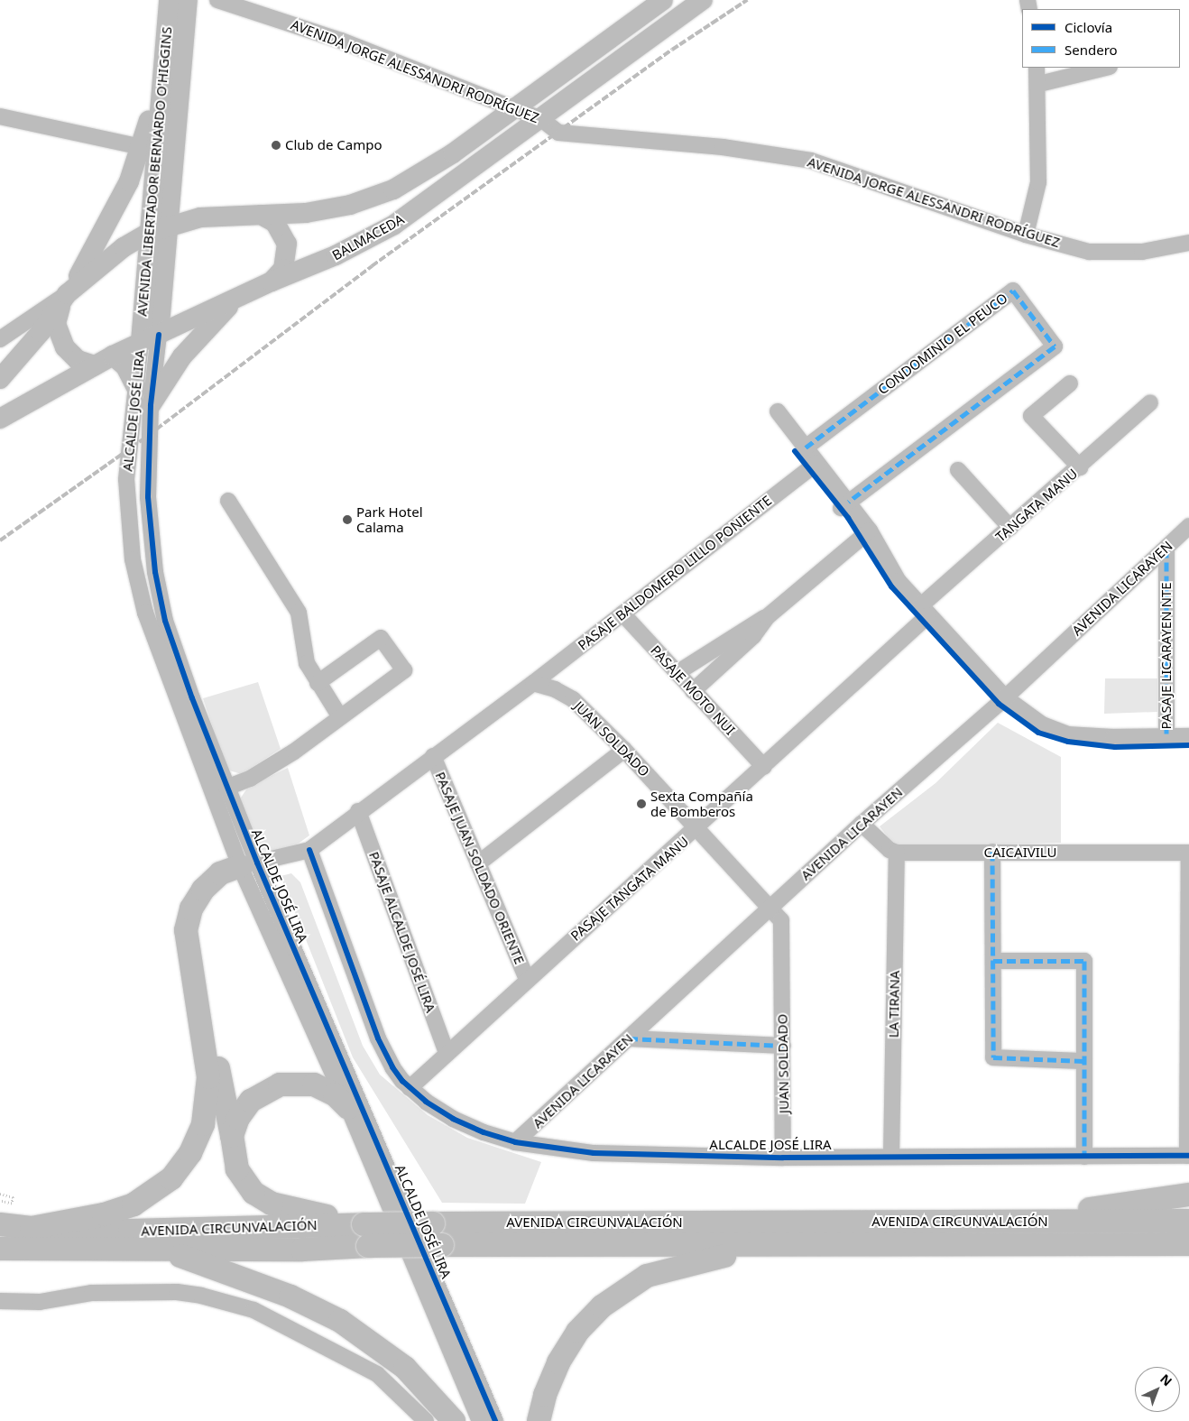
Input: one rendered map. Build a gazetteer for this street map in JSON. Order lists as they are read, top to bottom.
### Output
{
  "streets": {
    "highway": ["AVENIDA CIRCUNVALACIÓN"],
    "main road": ["AVENIDA LIBERTADOR BERNARDO O'HIGGINS", "BALMACEDA"],
    "street": [
      "AVENIDA JORGE ALESSANDRI RODRÍGUEZ",
      "CONDOMINIO EL PEUCO",
      "ALCALDE JOSÉ LIRA",
      "TANGATA MANU",
      "PASAJE BALDOMERO LILLO PONIENTE",
      "AVENIDA LICARAYEN",
      "PASAJE LICARAYEN NTE",
      "PASAJE MOTO NUI",
      "JUAN SOLDADO",
      "CAICAIVILU",
      "PASAJE JUAN SOLDADO ORIENTE",
      "PASAJE TANGATA MANU",
      "PASAJE ALCALDE JOSÉ LIRA",
      "LA TIRANA"
    ]
  },
  "crossings": [
    ["AVENIDA JORGE ALESSANDRI RODRÍGUEZ", "BALMACEDA"],
    ["AVENIDA LIBERTADOR BERNARDO O'HIGGINS", "BALMACEDA"],
    ["AVENIDA LIBERTADOR BERNARDO O'HIGGINS", "ALCALDE JOSÉ LIRA"],
    ["BALMACEDA", "ALCALDE JOSÉ LIRA"],
    ["ALCALDE JOSÉ LIRA", "AVENIDA LICARAYEN"],
    ["ALCALDE JOSÉ LIRA", "JUAN SOLDADO"],
    ["ALCALDE JOSÉ LIRA", "PASAJE TANGATA MANU"],
    ["ALCALDE JOSÉ LIRA", "LA TIRANA"],
    ["TANGATA MANU", "PASAJE TANGATA MANU"],
    ["PASAJE BALDOMERO LILLO PONIENTE", "PASAJE MOTO NUI"],
    ["PASAJE BALDOMERO LILLO PONIENTE", "JUAN SOLDADO"],
    ["AVENIDA LICARAYEN", "PASAJE LICARAYEN NTE"],
    ["AVENIDA LICARAYEN", "JUAN SOLDADO"],
    ["PASAJE MOTO NUI", "PASAJE TANGATA MANU"],
    ["JUAN SOLDADO", "PASAJE TANGATA MANU"],
    ["CAICAIVILU", "LA TIRANA"],
    ["PASAJE JUAN SOLDADO ORIENTE", "PASAJE TANGATA MANU"],
    ["PASAJE TANGATA MANU", "PASAJE ALCALDE JOSÉ LIRA"]
  ],
  "places": ["Club de Campo", "Park Hotel Calama", "Sexta Compañía de Bomberos"],
  "legend": ["Ciclovía", "Sendero"],
  "north": "top right"
}
